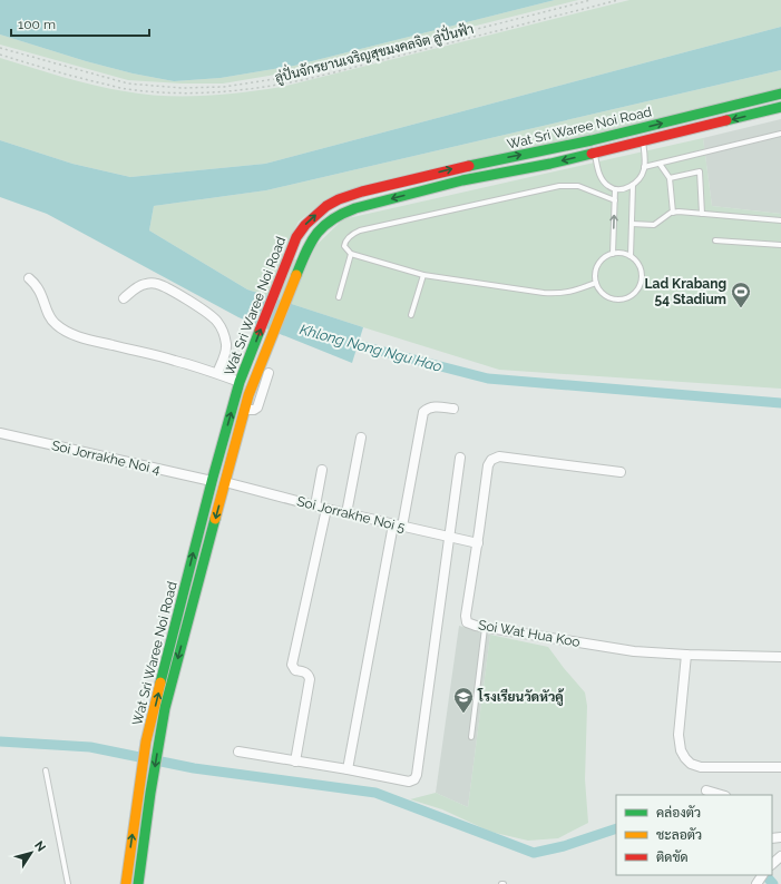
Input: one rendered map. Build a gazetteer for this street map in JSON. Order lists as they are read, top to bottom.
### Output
{
  "streets": {
    "main road": ["Wat Sri Waree Noi Road"],
    "street": ["Soi Jorrakhe Noi 4", "Soi Jorrakhe Noi 5", "Soi Wat Hua Koo"],
    "path": ["ลู่ปั่นจักรยานเจริญสุขมงคลจิต ลู่ปั่นฟ้า"]
  },
  "crossings": [
    ["Wat Sri Waree Noi Road", "Soi Jorrakhe Noi 4"],
    ["Wat Sri Waree Noi Road", "Soi Jorrakhe Noi 5"],
    ["Soi Jorrakhe Noi 5", "Soi Wat Hua Koo"]
  ],
  "water": ["Khlong Nong Ngu Hao"],
  "places": {
    "sports": ["Lad Krabang 54 Stadium"],
    "school or university": ["โรงเรียนวัดหัวคู้"]
  },
  "legend": ["คล่องตัว", "ชะลอตัว", "ติดขัด"],
  "scale_bar": "100 m",
  "north": "top right"
}
